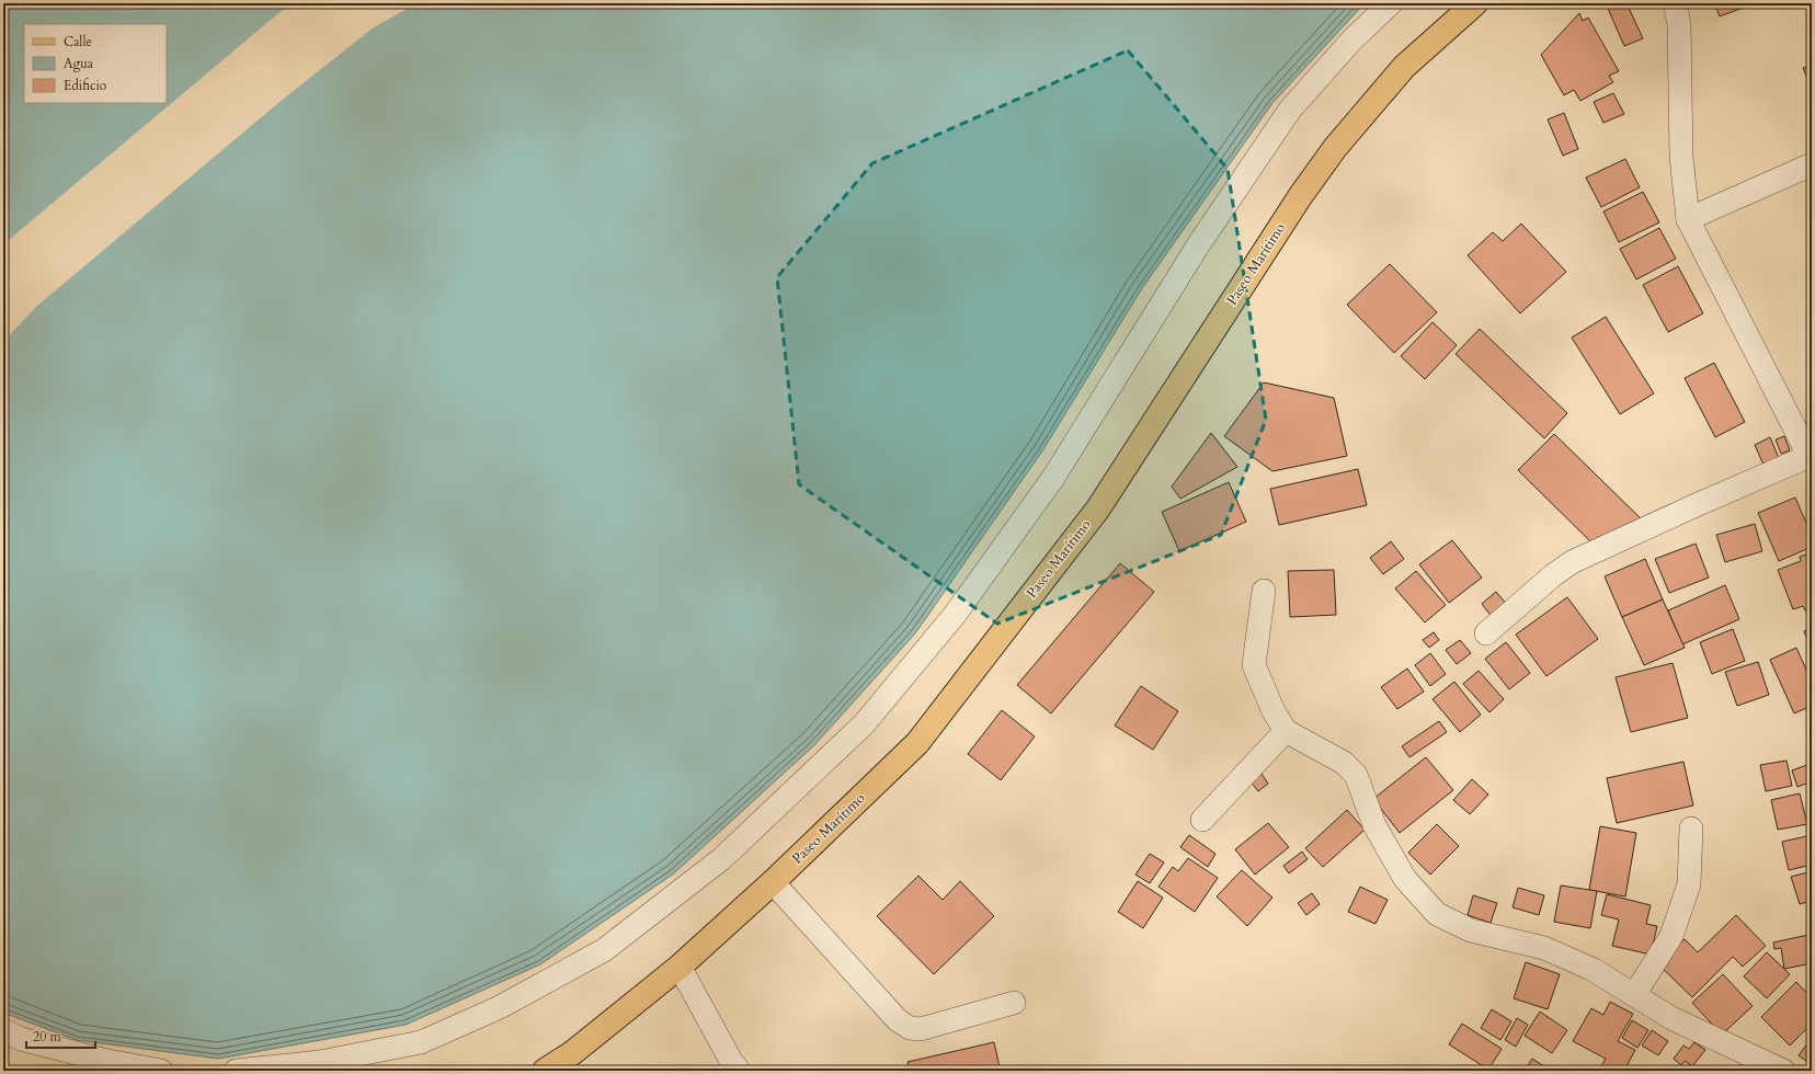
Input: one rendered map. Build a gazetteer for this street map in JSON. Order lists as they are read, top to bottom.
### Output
{
  "streets": {
    "main road": ["Paseo Marítimo"]
  },
  "legend": ["Calle", "Agua", "Edificio"],
  "scale_bar": "20 m"
}
